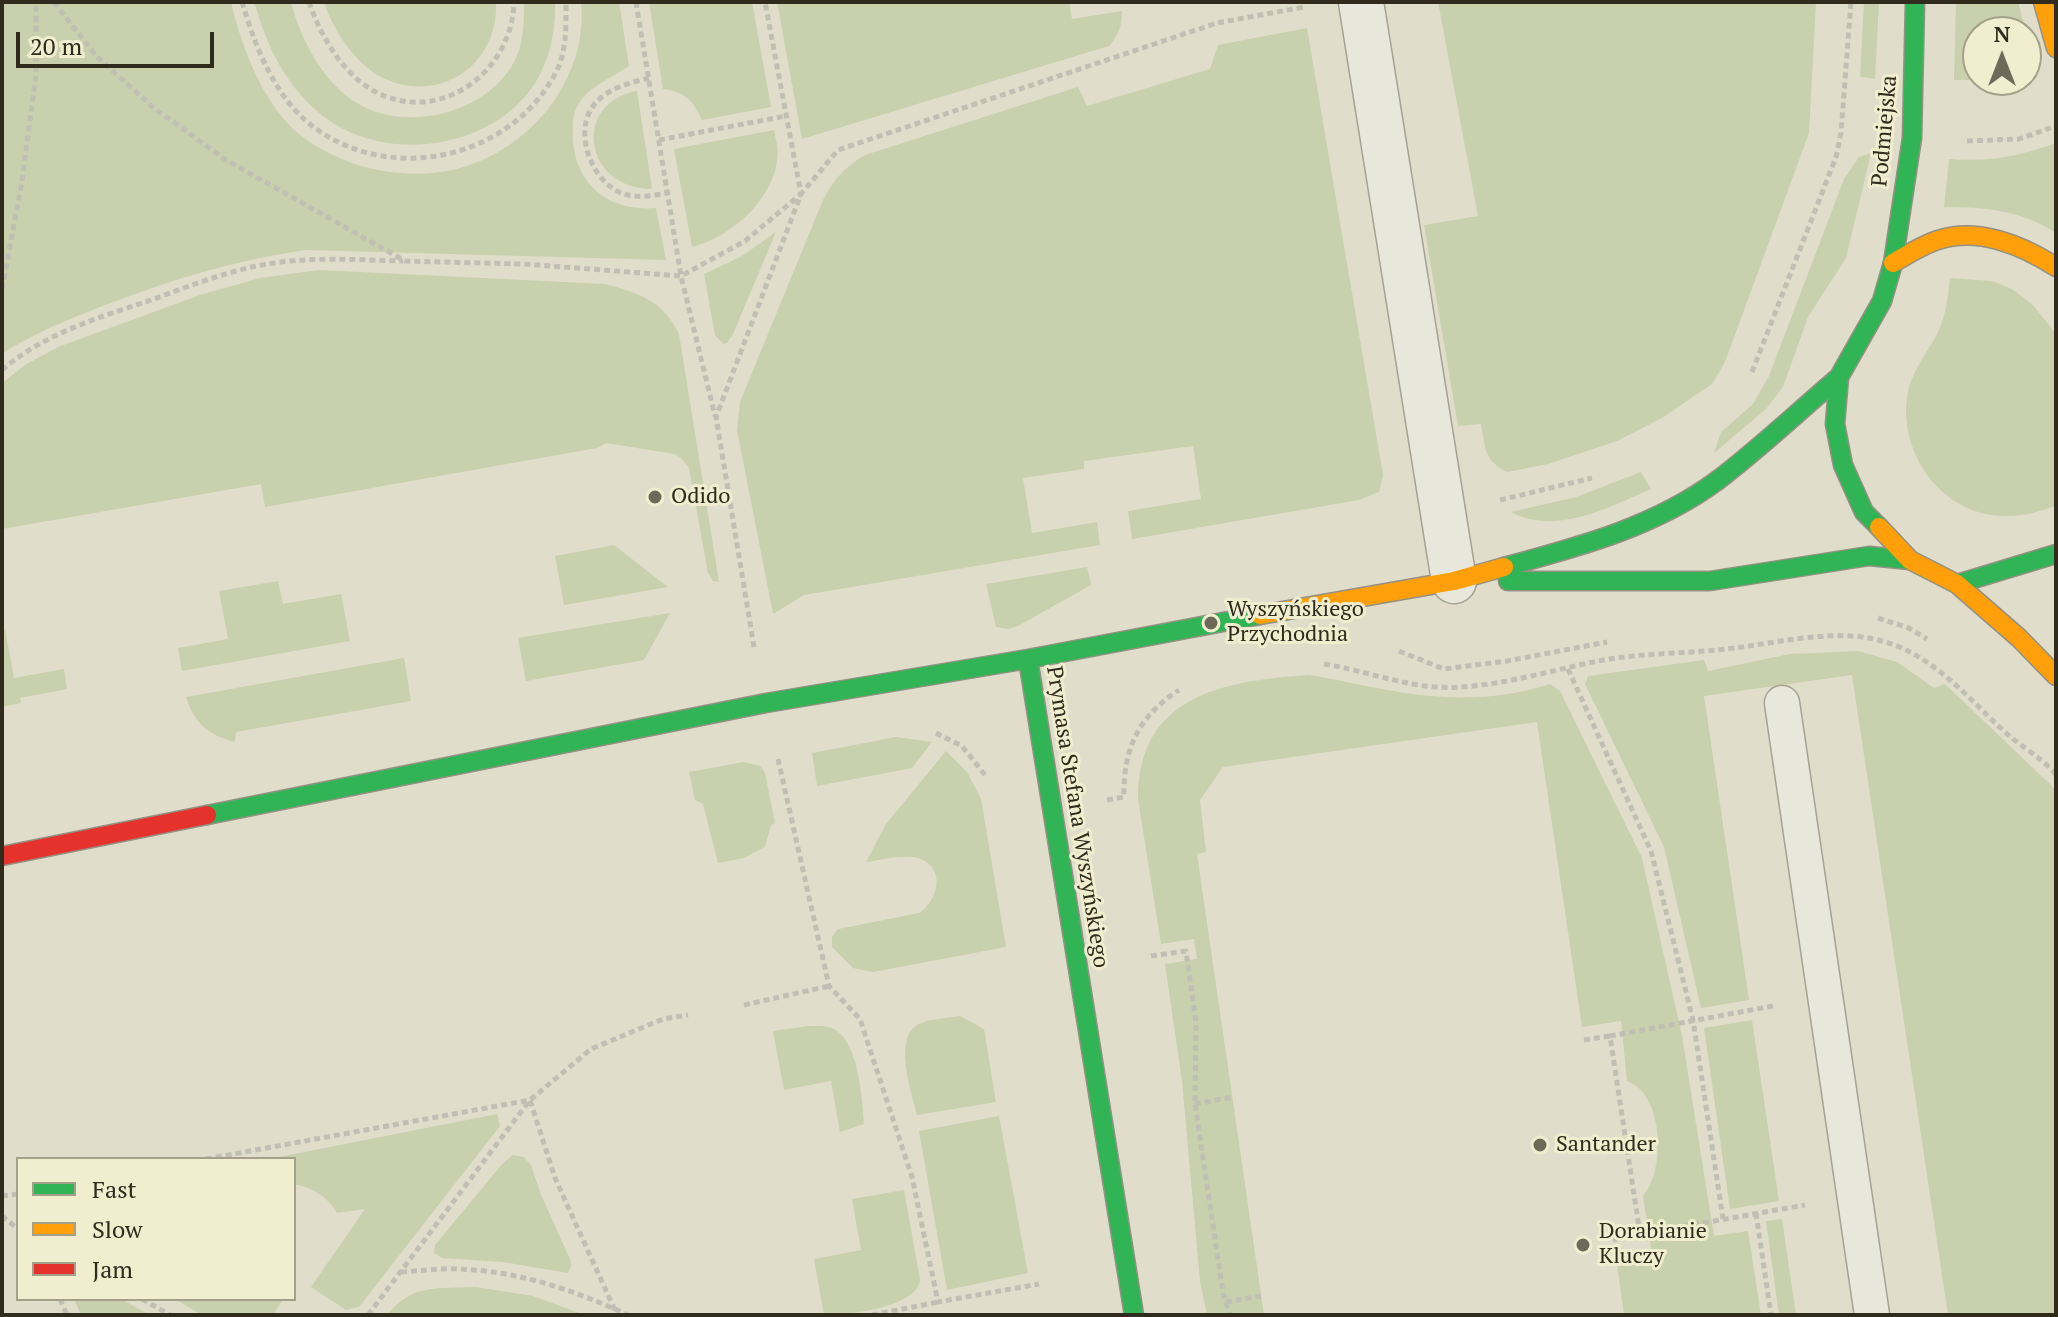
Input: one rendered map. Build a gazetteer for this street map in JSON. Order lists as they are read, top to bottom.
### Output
{
  "streets": {
    "street": ["Podmiejska", "Prymasa Stefana Wyszyńskiego"]
  },
  "crossings": [
    ["Podmiejska", "Prymasa Stefana Wyszyńskiego"]
  ],
  "places": [
    "Odido",
    "Wyszyńskiego Przychodnia",
    "Santander",
    "Dorabianie Kluczy"
  ],
  "legend": ["Fast", "Slow", "Jam"],
  "scale_bar": "20 m",
  "north": "top"
}
